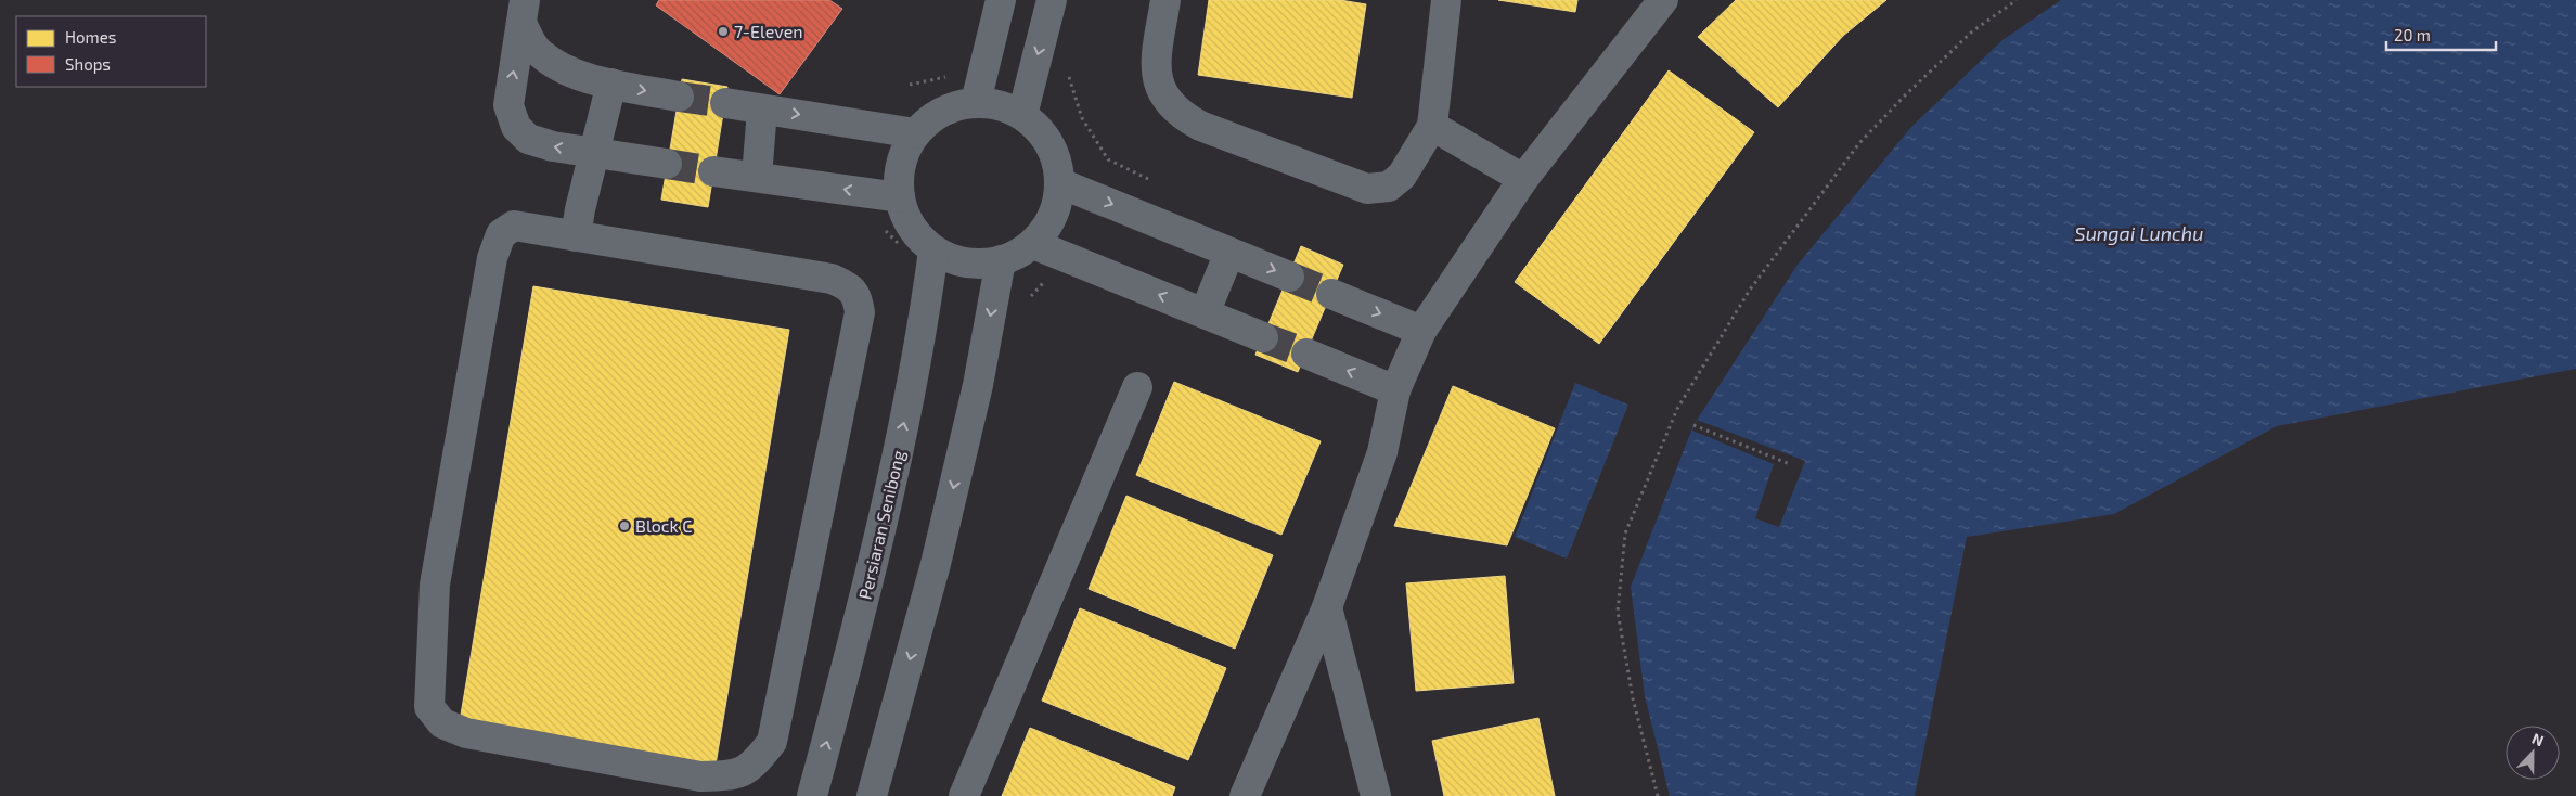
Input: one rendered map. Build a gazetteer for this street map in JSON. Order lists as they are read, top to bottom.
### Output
{
  "streets": {
    "street": ["Persiaran Senibong"]
  },
  "water": ["Sungai Lunchu"],
  "places": ["7-Eleven", "Block C"],
  "legend": ["Homes", "Shops"],
  "scale_bar": "20 m",
  "north": "top"
}
